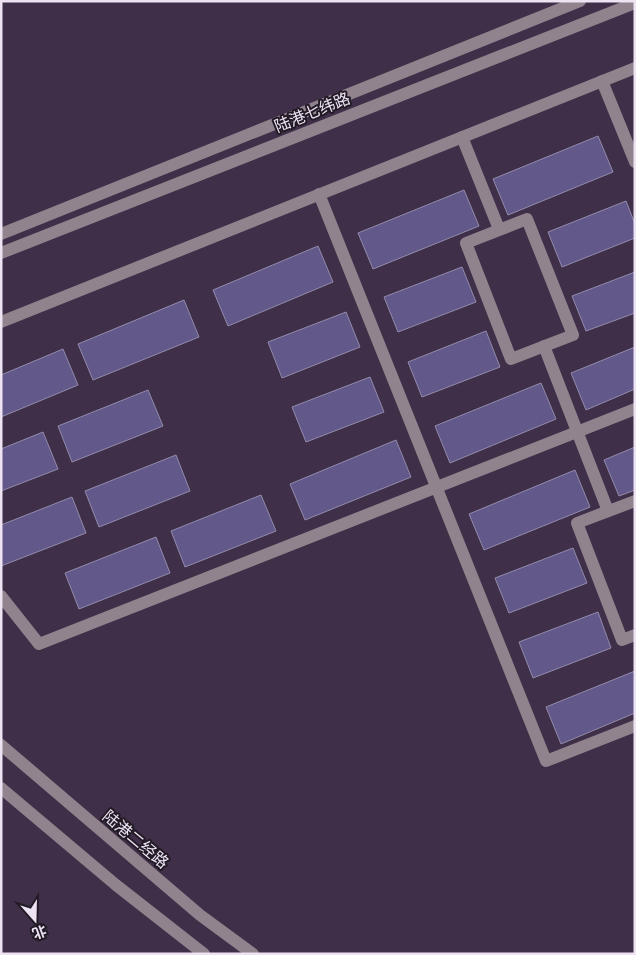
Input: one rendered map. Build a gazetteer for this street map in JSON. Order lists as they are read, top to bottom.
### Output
{
  "streets": {
    "street": ["陆港七纬路", "陆港二经路"]
  },
  "north": "bottom"
}
